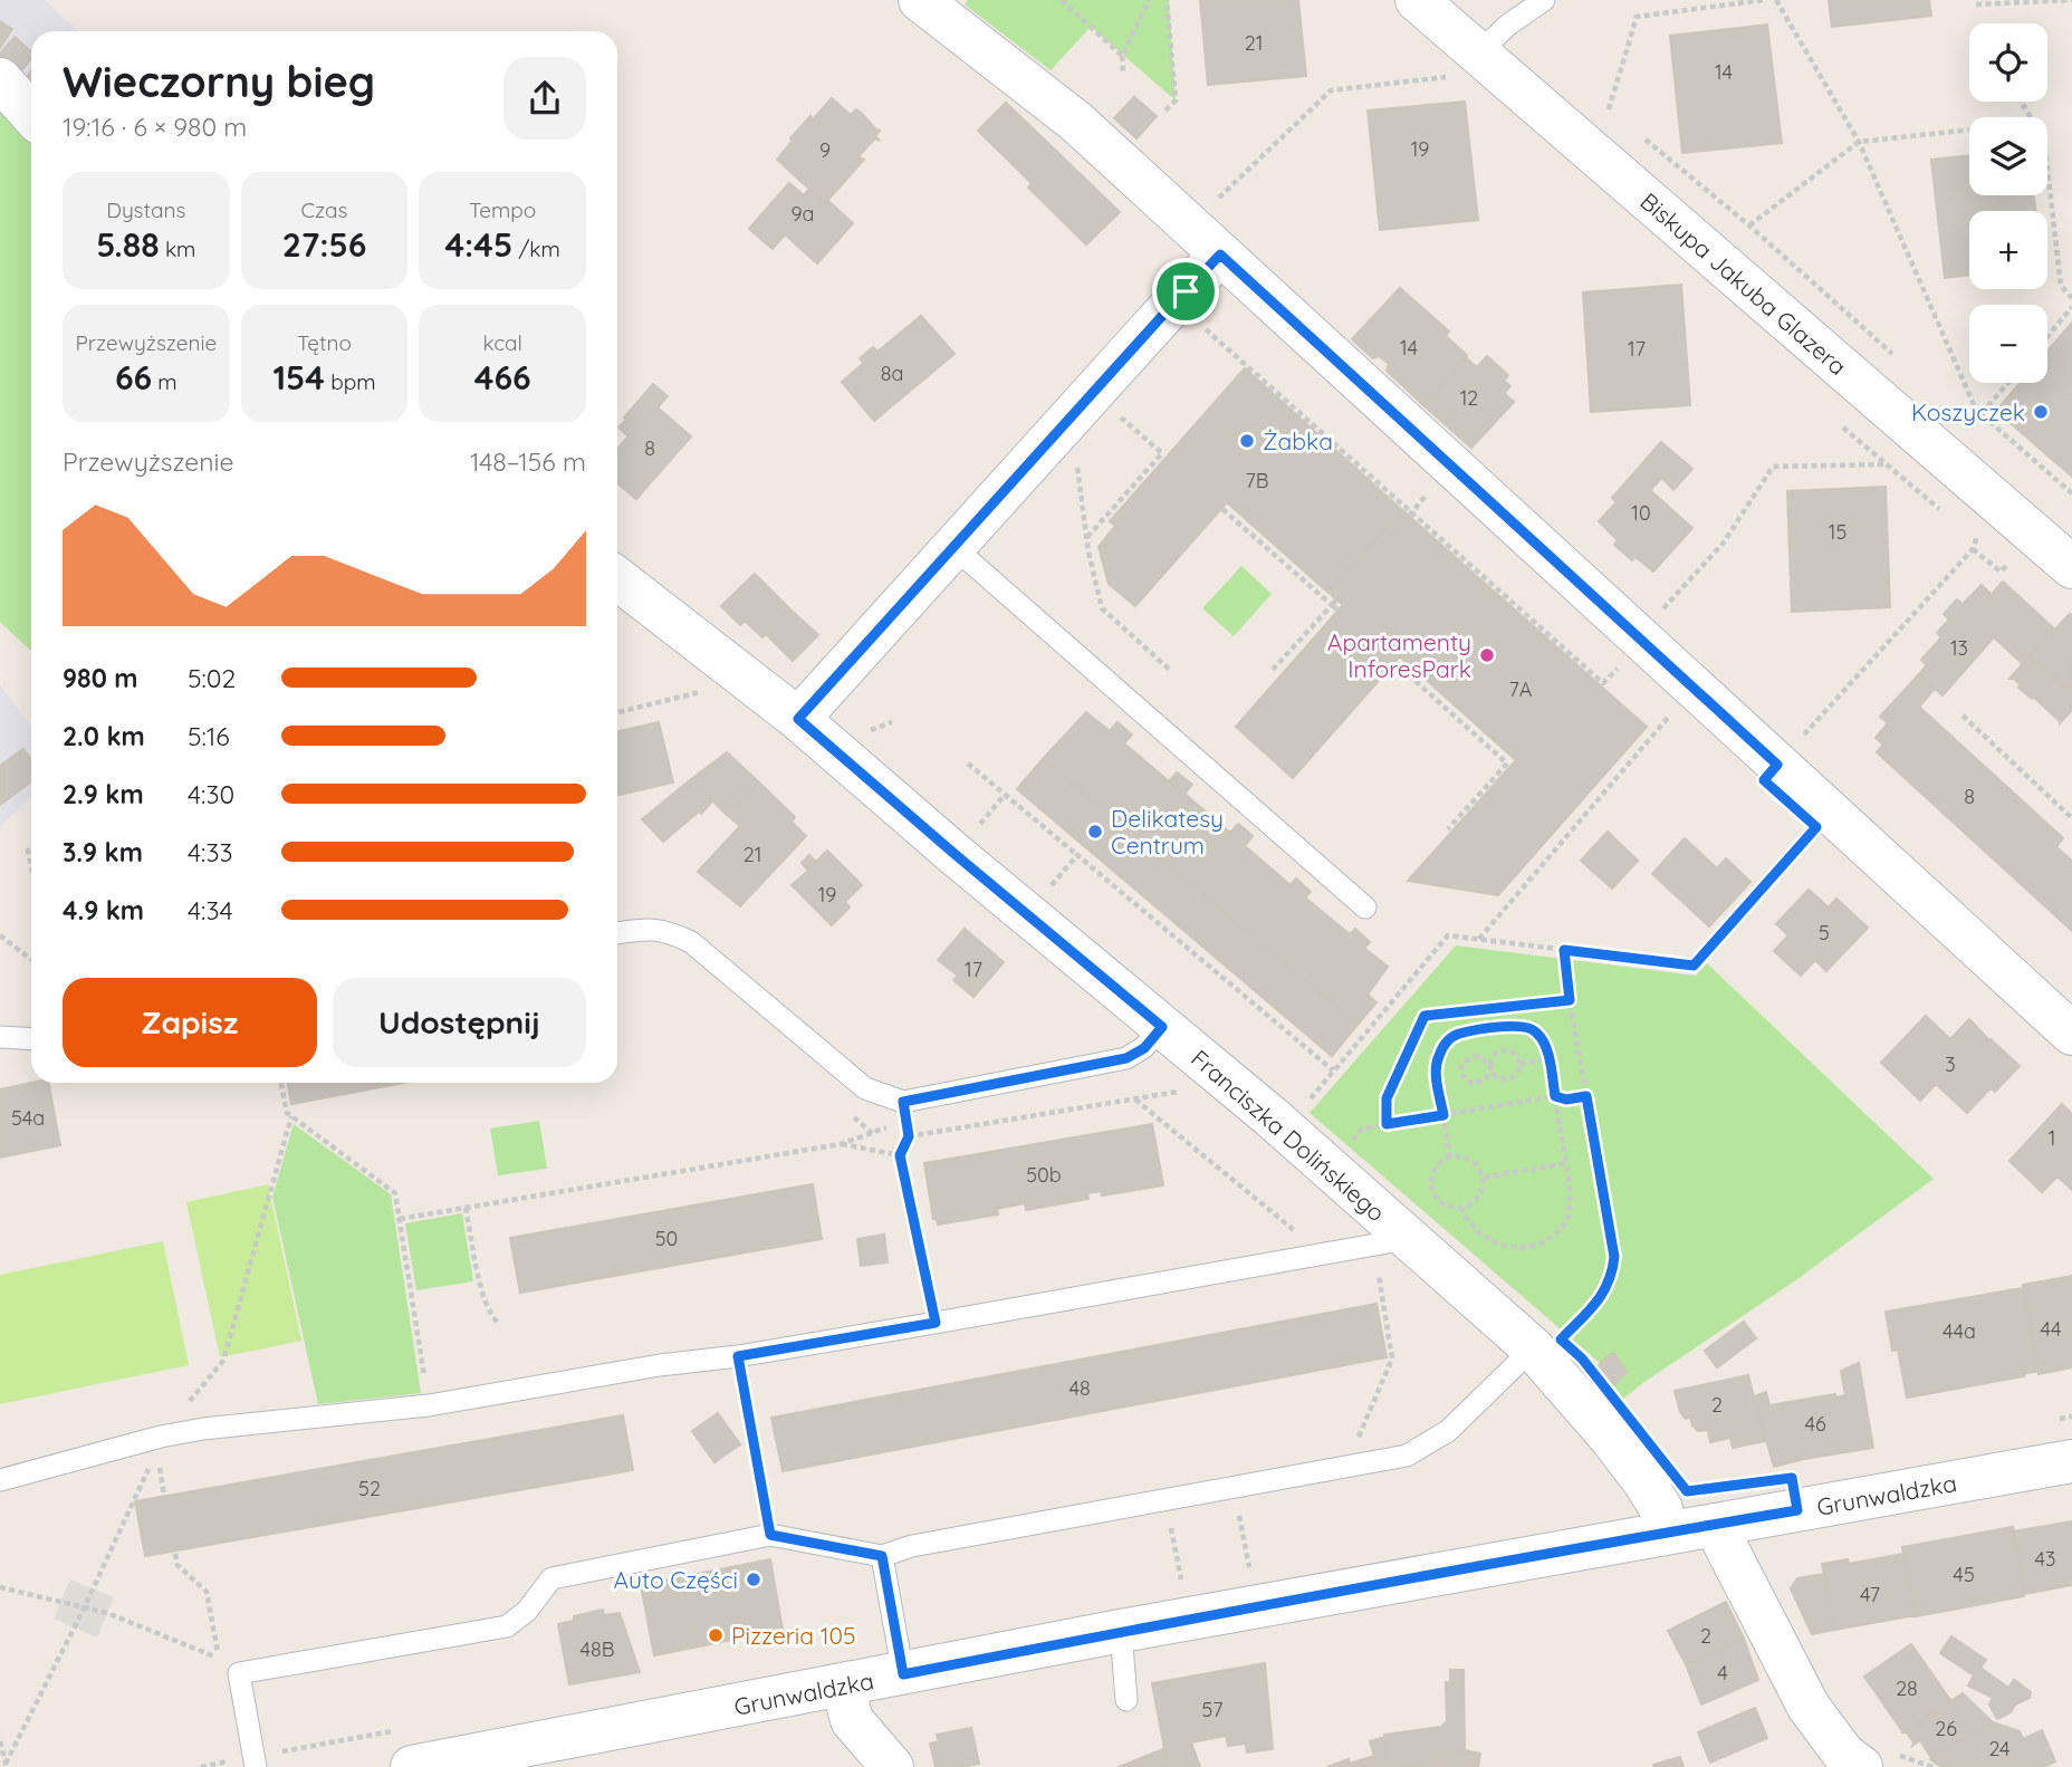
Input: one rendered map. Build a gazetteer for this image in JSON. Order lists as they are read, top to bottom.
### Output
{
  "streets": {
    "street": ["Biskupa Jakuba Glazera", "Franciszka Dolińskiego", "Grunwaldzka"]
  },
  "crossings": [
    ["Franciszka Dolińskiego", "Grunwaldzka"]
  ],
  "places": [
    "Koszyczek",
    "Żabka",
    "Apartamenty InforesPark",
    "Delikatesy Centrum",
    "Auto Części",
    "Pizzeria 105"
  ],
  "house_numbers": [
    "21",
    "14",
    "19",
    "9",
    "9a",
    "14",
    "17",
    "8a",
    "12",
    "8",
    "7B",
    "10",
    "15",
    "13",
    "7A",
    "8",
    "21",
    "19",
    "5",
    "17",
    "3",
    "54a",
    "1",
    "50b",
    "50",
    "44",
    "44a",
    "48",
    "2",
    "46",
    "52",
    "43",
    "45",
    "47",
    "2",
    "48B",
    "4",
    "28",
    "57",
    "26",
    "24"
  ],
  "page": {
    "map_buttons": ["+", "−"],
    "heading": ["Wieczorny bieg", "19:16 · 6 × 980 m"],
    "stats": [
      ["Dystans", "5.88 km"],
      ["Czas", "27:56"],
      ["Tempo", "4:45 /km"],
      ["Przewyższenie", "66 m"],
      ["Tętno", "154 bpm"],
      ["kcal", "466"]
    ],
    "chart": ["Przewyższenie", "148–156 m"],
    "list": [
      {
        "name": "980 m",
        "note": "5:02"
      },
      {
        "name": "2.0 km",
        "note": "5:16"
      },
      {
        "name": "2.9 km",
        "note": "4:30"
      },
      {
        "name": "3.9 km",
        "note": "4:33"
      },
      {
        "name": "4.9 km",
        "note": "4:34"
      }
    ],
    "buttons": ["Zapisz", "Udostępnij"]
  }
}
